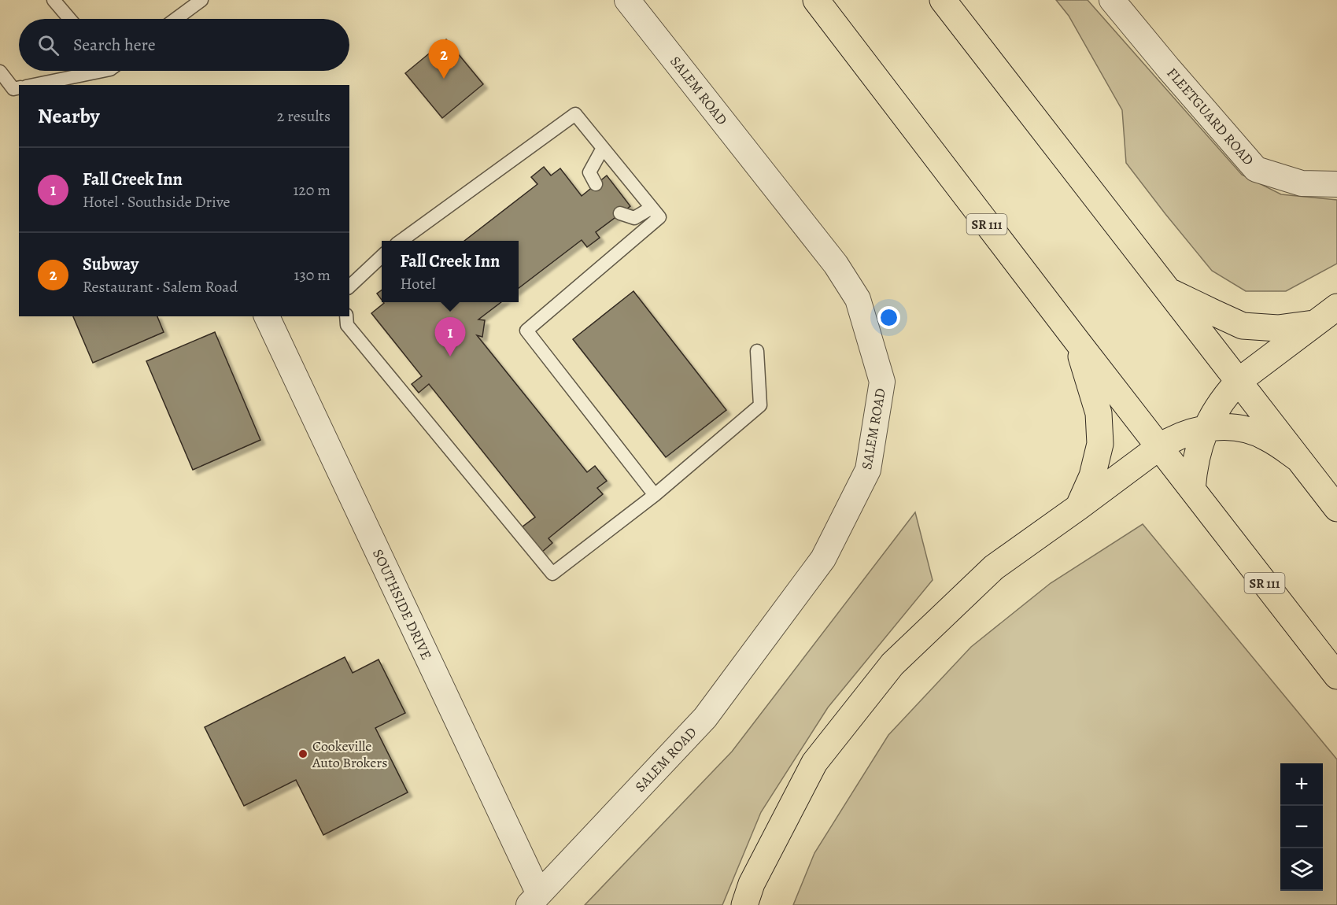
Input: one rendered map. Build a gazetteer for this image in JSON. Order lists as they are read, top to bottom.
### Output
{
  "streets": {
    "highway": ["SR 111"],
    "street": ["SALEM ROAD", "FLEETGUARD ROAD", "SOUTHSIDE DRIVE"]
  },
  "crossings": [
    ["SALEM ROAD", "SOUTHSIDE DRIVE"]
  ],
  "places": ["Cookeville Auto Brokers"],
  "page": {
    "search": "Search here",
    "pins": ["2", "1"],
    "heading": ["Nearby", "2 results"],
    "list": [
      {
        "mark": "1",
        "name": "Fall Creek Inn",
        "note": "Hotel · Southside Drive",
        "value": "120 m"
      },
      {
        "mark": "2",
        "name": "Subway",
        "note": "Restaurant · Salem Road",
        "value": "130 m"
      }
    ],
    "popup": ["Fall Creek Inn", "Hotel"],
    "map_buttons": ["+", "−"]
  }
}
